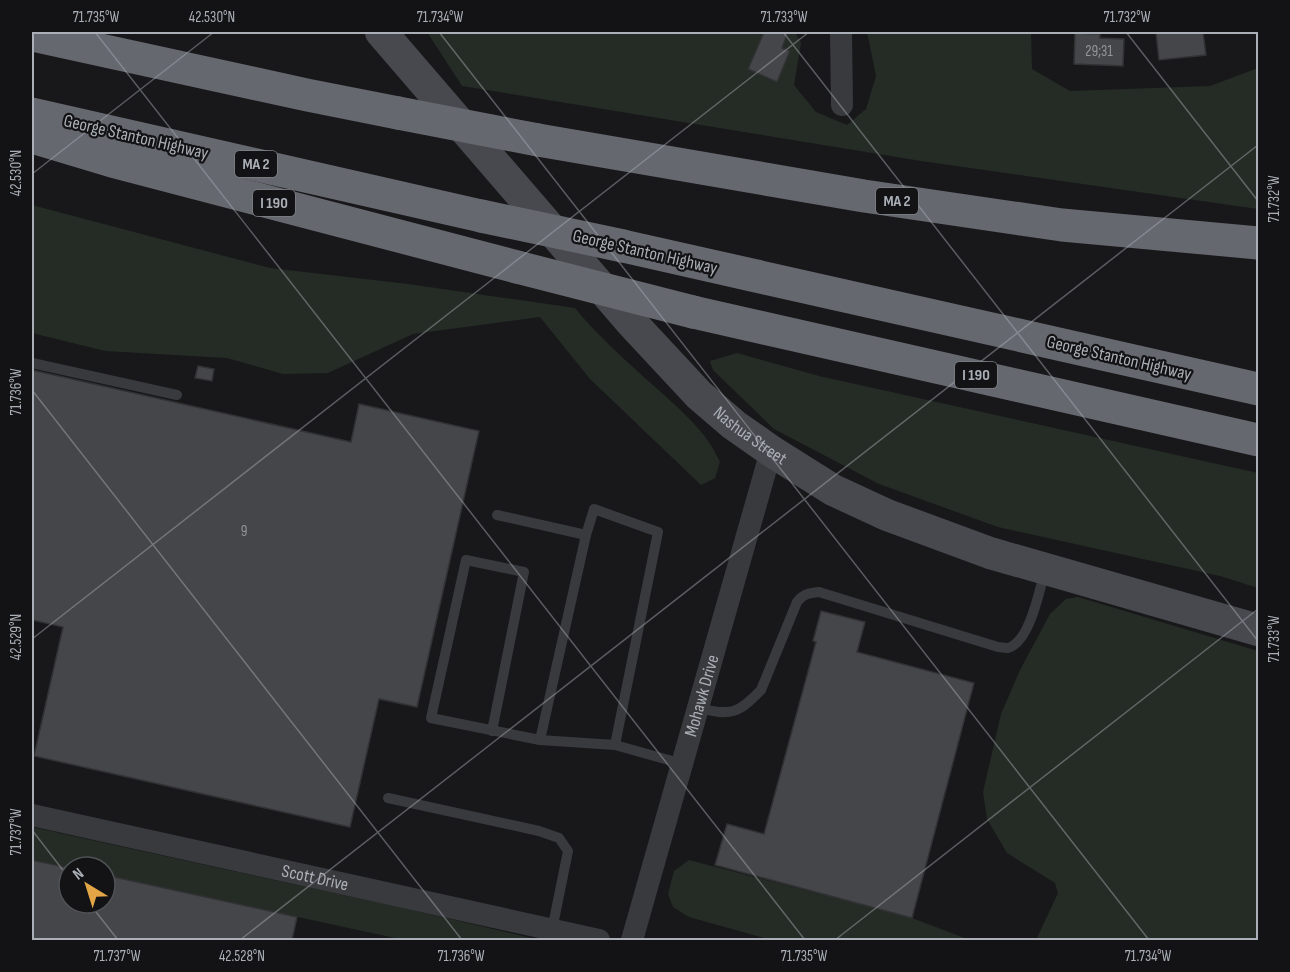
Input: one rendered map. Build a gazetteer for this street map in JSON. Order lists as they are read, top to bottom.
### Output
{
  "streets": {
    "highway": ["George Stanton Highway", "MA 2", "I 190"],
    "main road": ["Nashua Street"],
    "street": ["Mohawk Drive", "Scott Drive"]
  },
  "crossings": [
    ["Nashua Street", "Mohawk Drive"]
  ],
  "house_numbers": ["29;31", "9"],
  "north": "top left",
  "coordinates": [
    "71.735°W",
    "42.530°N",
    "71.734°W",
    "71.733°W",
    "71.732°W",
    "71.736°W",
    "42.529°N",
    "71.737°W",
    "42.528°N"
  ]
}
